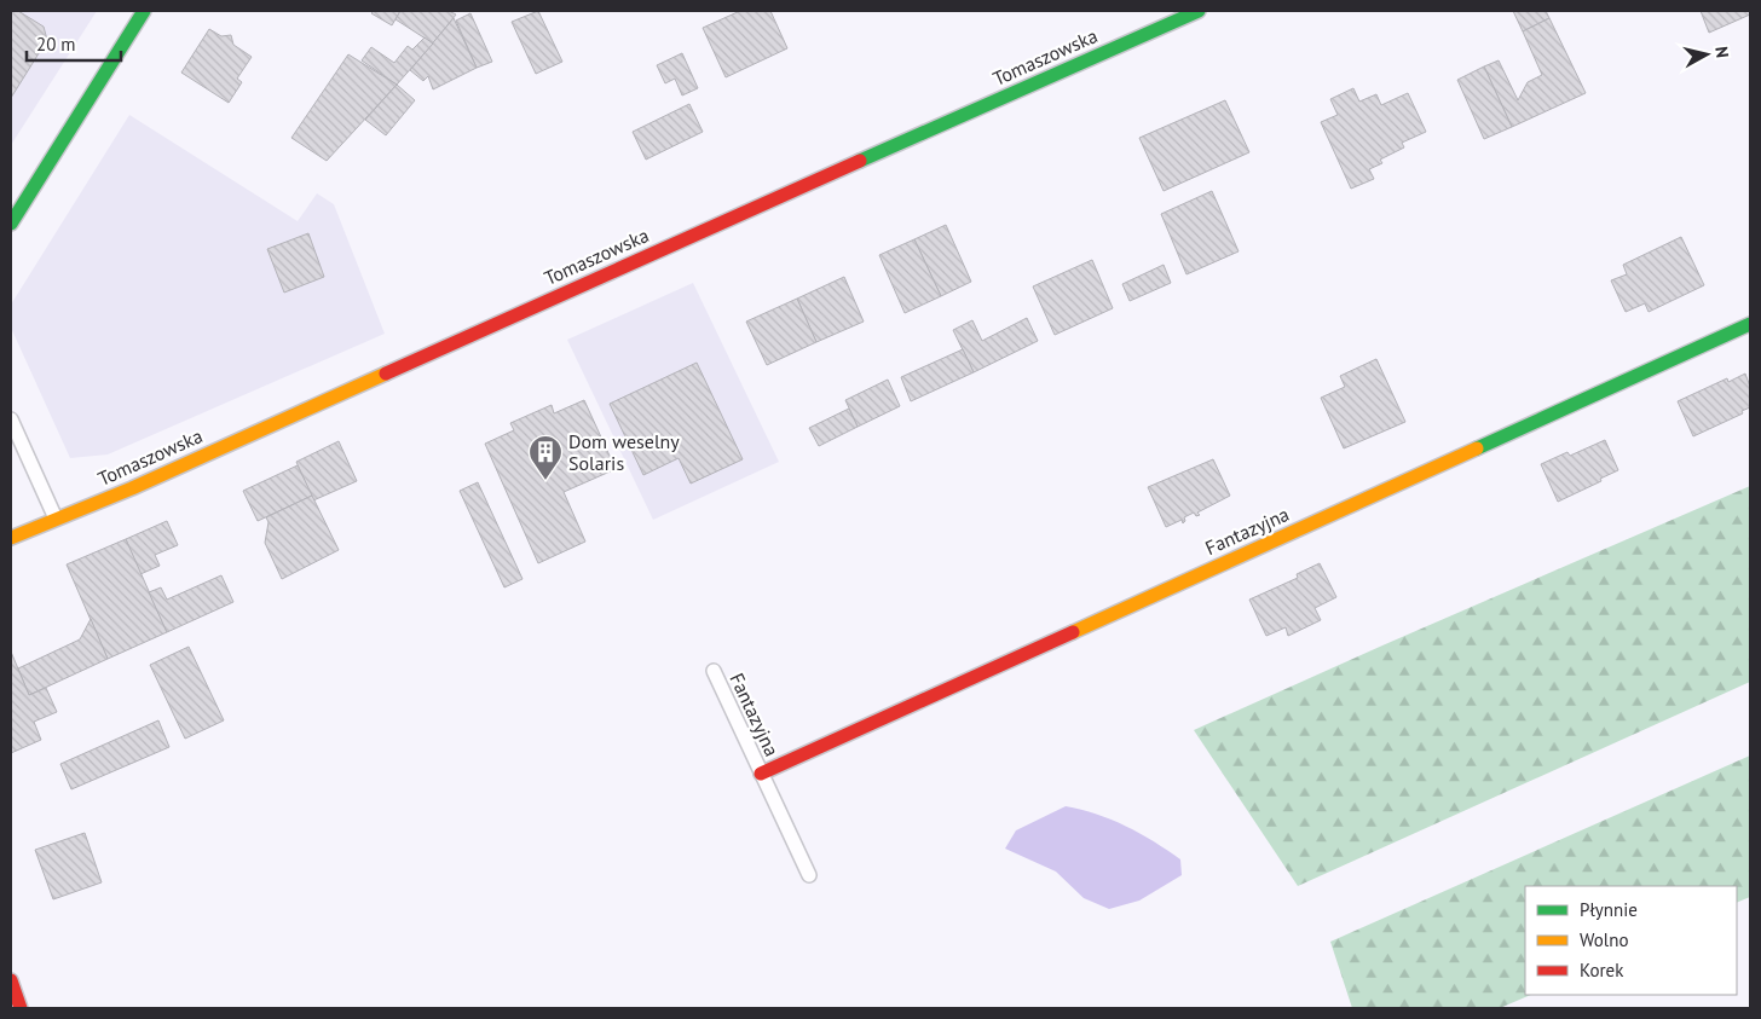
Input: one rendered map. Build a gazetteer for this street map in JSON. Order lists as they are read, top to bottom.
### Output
{
  "streets": {
    "street": ["Tomaszowska", "Fantazyjna"]
  },
  "places": {
    "building": ["Dom weselny Solaris"]
  },
  "legend": ["Płynnie", "Wolno", "Korek"],
  "scale_bar": "20 m",
  "north": "right"
}
